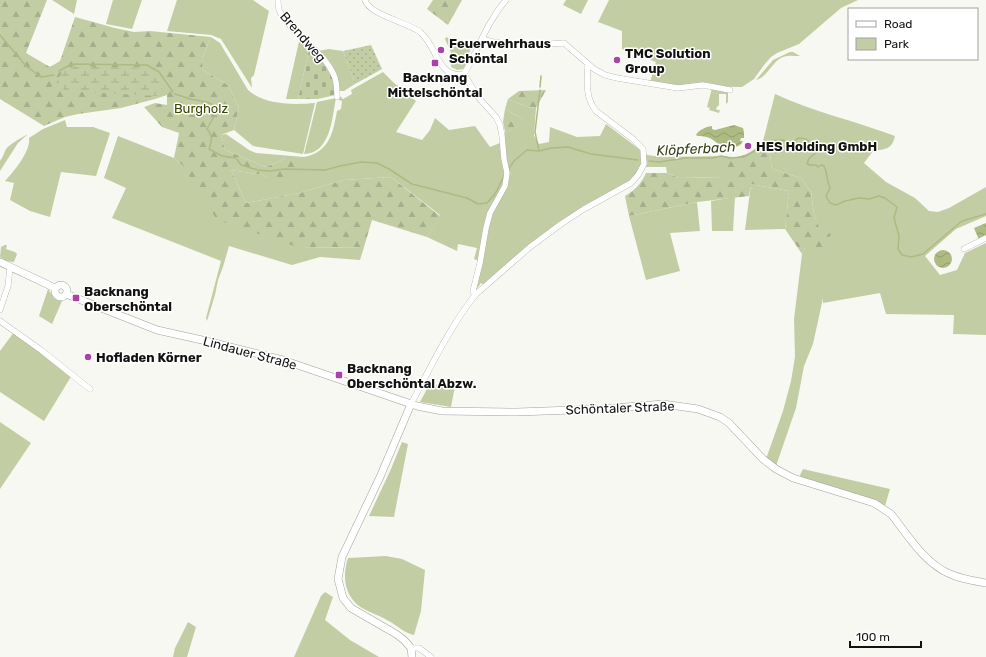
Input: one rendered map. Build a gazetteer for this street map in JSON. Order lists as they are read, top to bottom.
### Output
{
  "streets": {
    "street": ["Brendweg", "Lindauer Straße", "Schöntaler Straße"]
  },
  "crossings": [
    ["Lindauer Straße", "Schöntaler Straße"]
  ],
  "water": ["Klöpferbach"],
  "parks": ["Burgholz"],
  "places": {
    "other": [
      "Feuerwehrhaus Schöntal",
      "TMC Solution Group",
      "HES Holding GmbH",
      "Hofladen Körner"
    ],
    "transit": ["Backnang Mittelschöntal", "Backnang Oberschöntal", "Backnang Oberschöntal Abzw."]
  },
  "legend": ["Road", "Park"],
  "scale_bar": "100 m"
}
